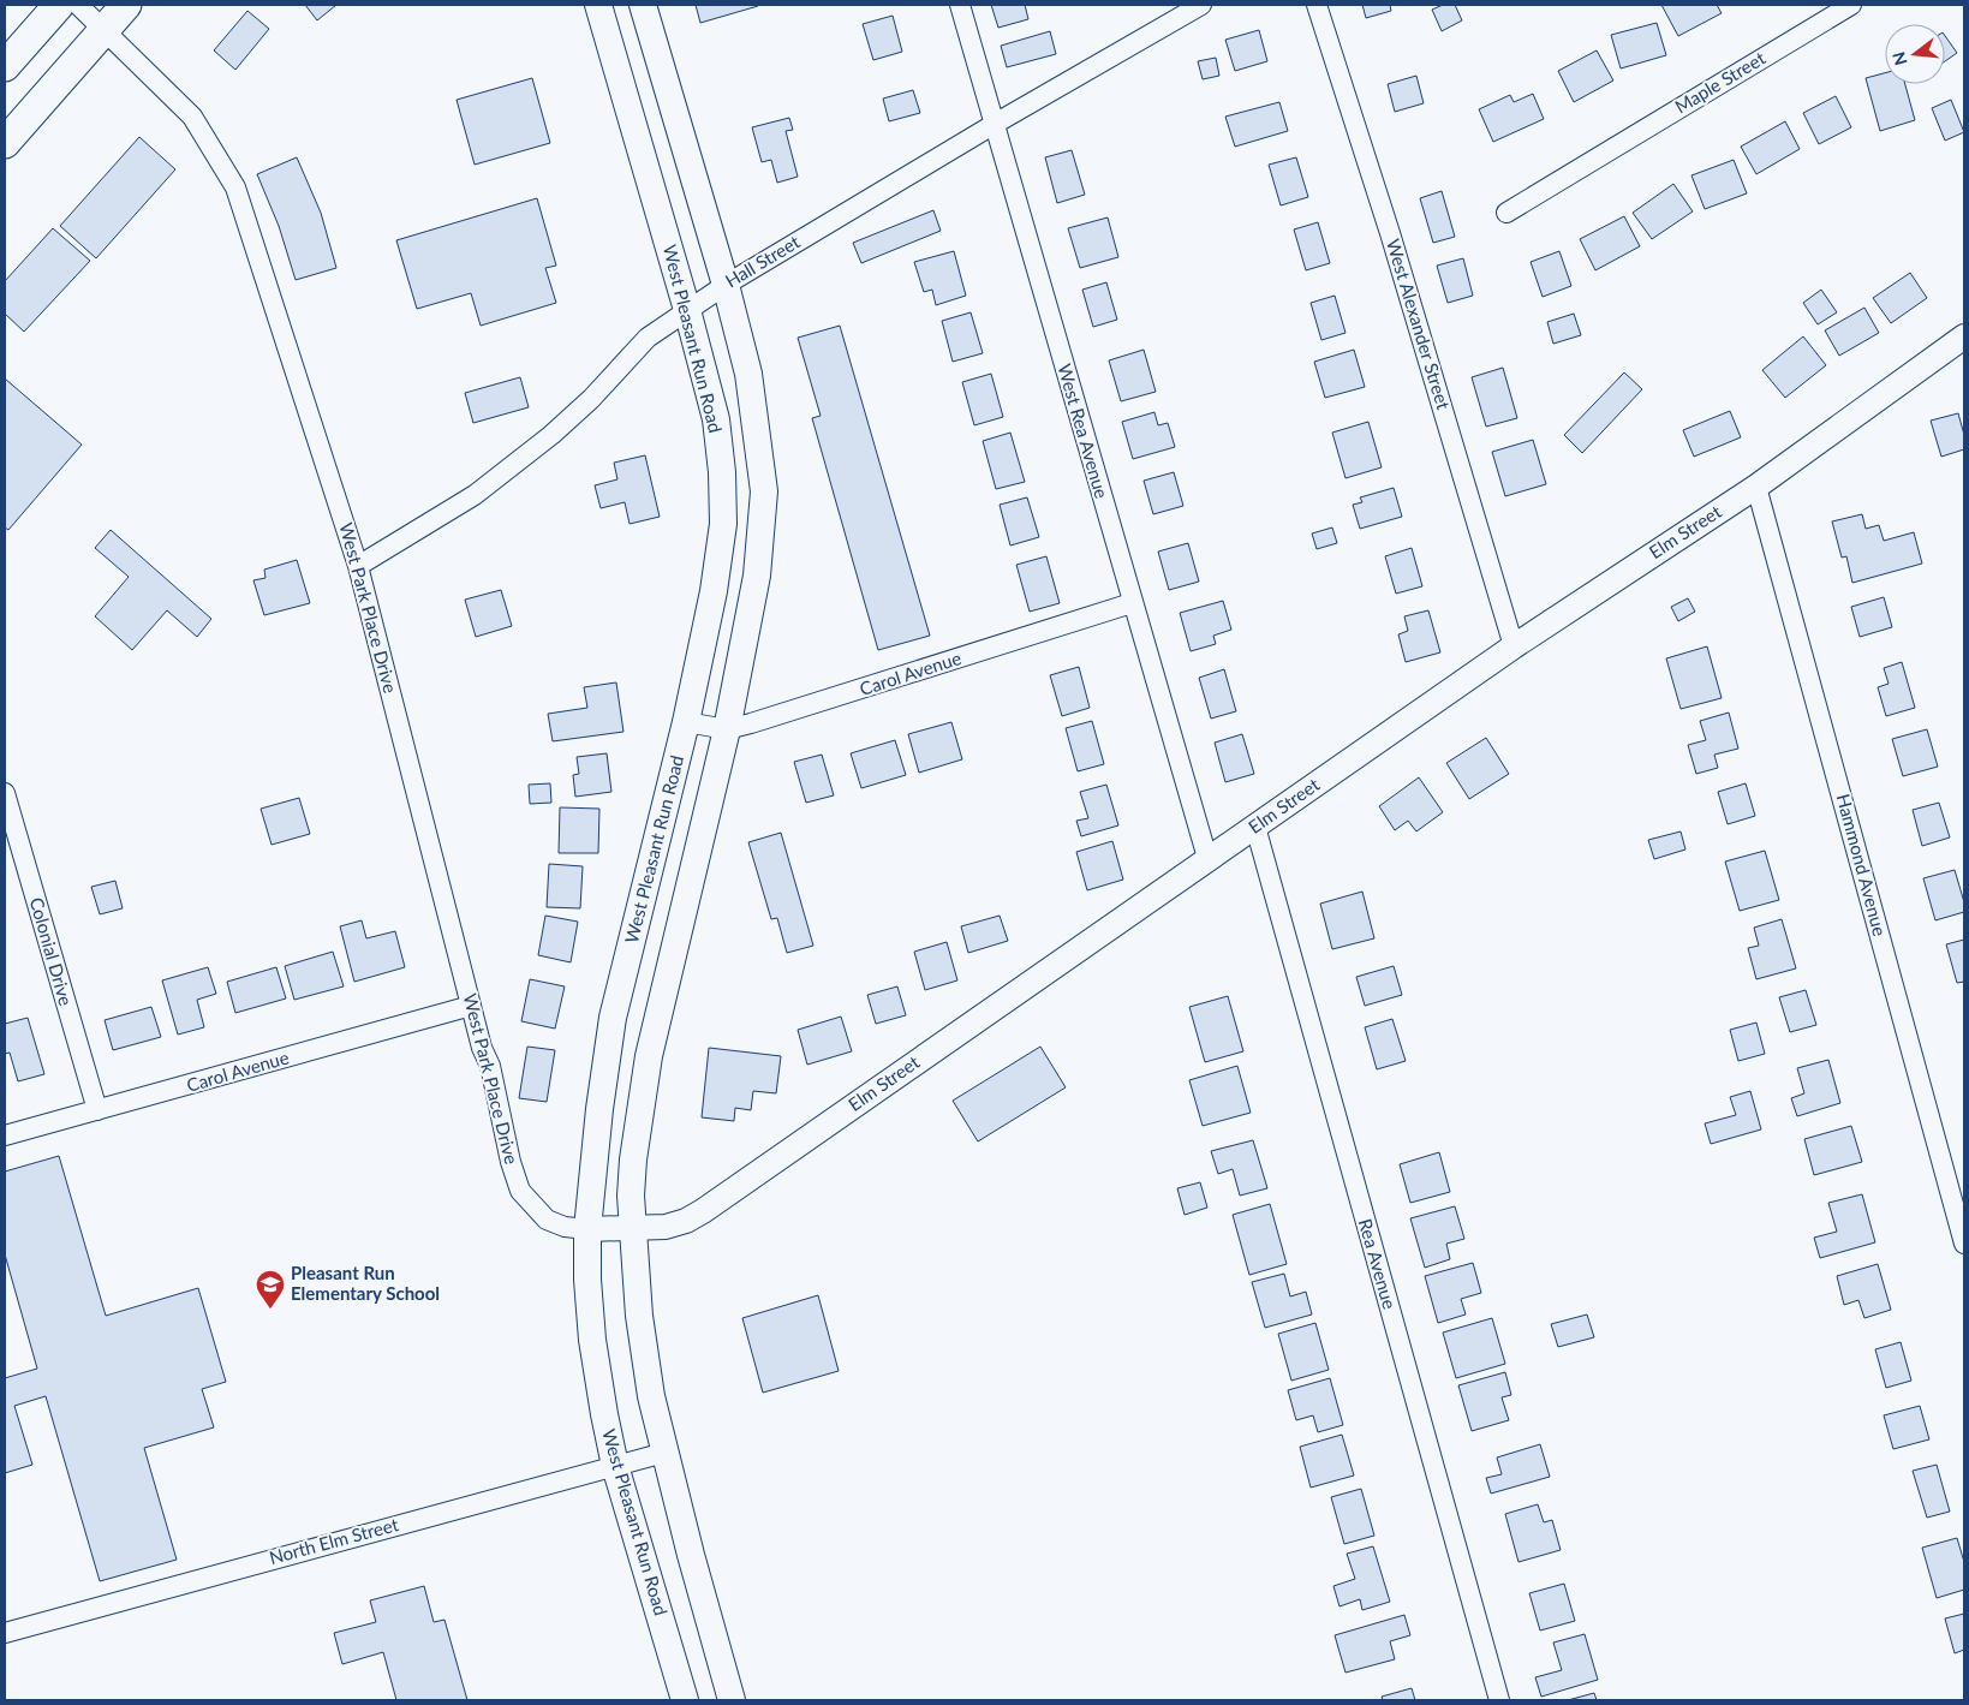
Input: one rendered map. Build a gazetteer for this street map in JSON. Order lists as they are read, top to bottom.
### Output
{
  "streets": {
    "main road": ["West Pleasant Run Road"],
    "street": [
      "Maple Street",
      "Hall Street",
      "West Alexander Street",
      "West Rea Avenue",
      "Elm Street",
      "West Park Place Drive",
      "Carol Avenue",
      "Hammond Avenue",
      "Colonial Drive",
      "Rea Avenue",
      "North Elm Street"
    ]
  },
  "crossings": [
    ["Hall Street", "West Pleasant Run Road"],
    ["Hall Street", "West Rea Avenue"],
    ["Hall Street", "West Park Place Drive"],
    ["West Alexander Street", "Elm Street"],
    ["West Pleasant Run Road", "Elm Street"],
    ["West Pleasant Run Road", "West Park Place Drive"],
    ["West Pleasant Run Road", "Carol Avenue"],
    ["West Pleasant Run Road", "North Elm Street"],
    ["West Rea Avenue", "Elm Street"],
    ["West Rea Avenue", "Carol Avenue"],
    ["Elm Street", "West Park Place Drive"],
    ["Elm Street", "Hammond Avenue"],
    ["Elm Street", "Rea Avenue"],
    ["West Park Place Drive", "Carol Avenue"],
    ["Carol Avenue", "Colonial Drive"]
  ],
  "places": {
    "school or university": ["Pleasant Run Elementary School"]
  },
  "north": "left"
}
